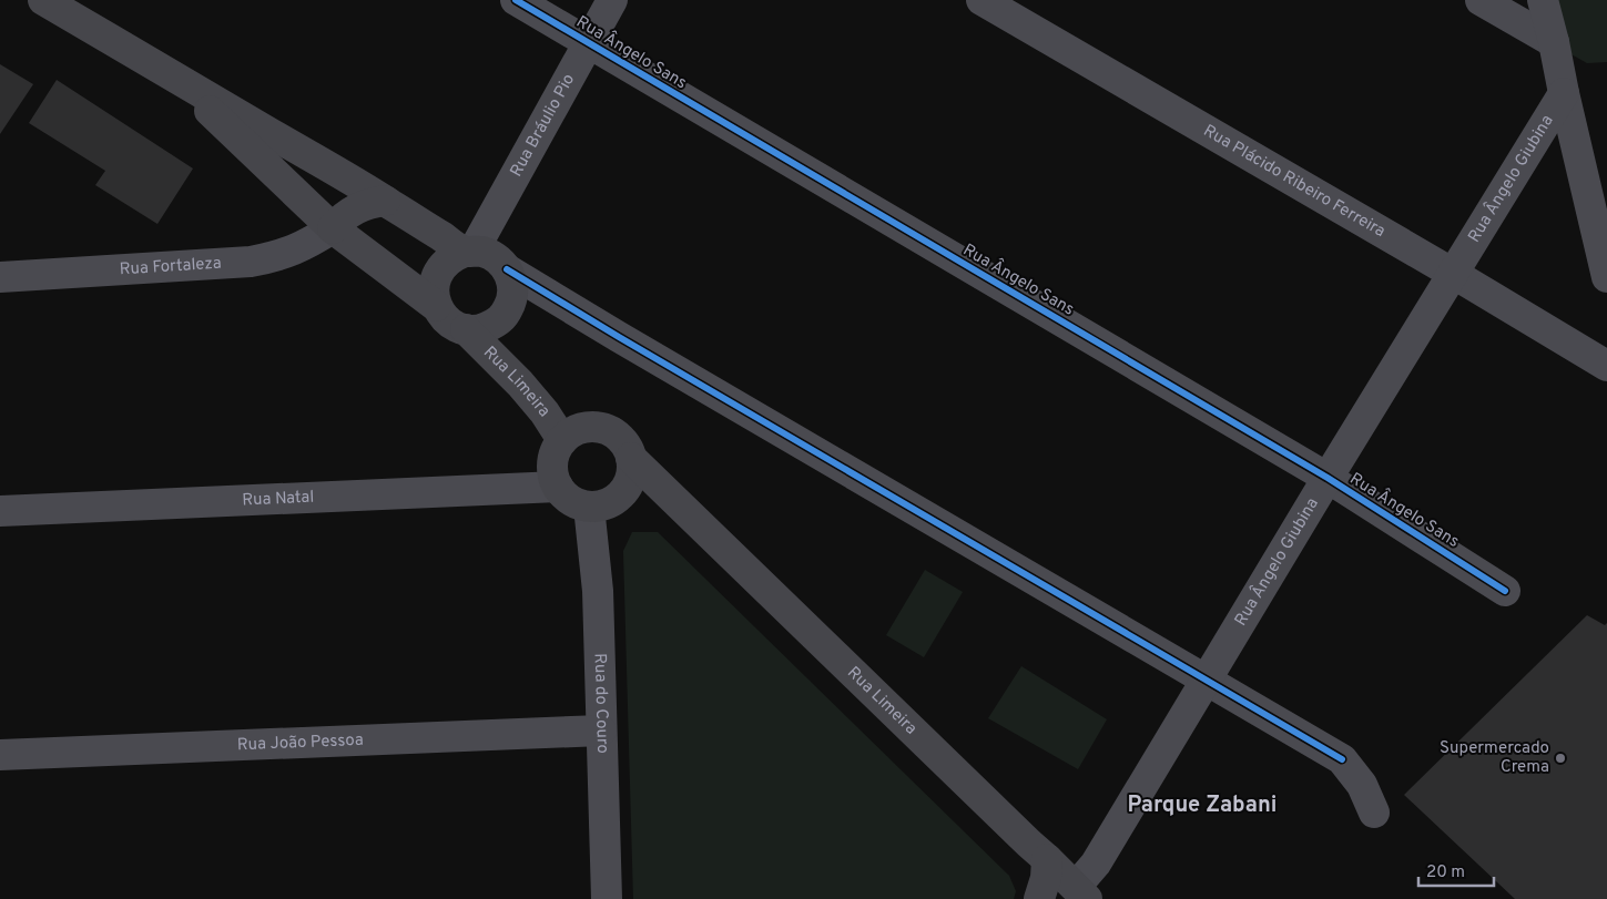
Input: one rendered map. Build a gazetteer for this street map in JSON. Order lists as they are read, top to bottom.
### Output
{
  "streets": {
    "main road": ["Rua Limeira"],
    "street": [
      "Rua Ângelo Sans",
      "Rua Bráulio Pio",
      "Rua Ângelo Giubina",
      "Rua Plácido Ribeiro Ferreira",
      "Rua Fortaleza",
      "Rua Natal",
      "Rua do Couro",
      "Rua João Pessoa"
    ]
  },
  "crossings": [
    ["Rua Ângelo Sans", "Rua Bráulio Pio"],
    ["Rua Ângelo Sans", "Rua Ângelo Giubina"],
    ["Rua Bráulio Pio", "Rua Limeira"],
    ["Rua Ângelo Giubina", "Rua Plácido Ribeiro Ferreira"],
    ["Rua Ângelo Giubina", "Rua Limeira"],
    ["Rua Limeira", "Rua Natal"],
    ["Rua Limeira", "Rua do Couro"],
    ["Rua Natal", "Rua do Couro"],
    ["Rua do Couro", "Rua João Pessoa"]
  ],
  "districts": ["Parque Zabani"],
  "places": ["Supermercado Crema"],
  "scale_bar": "20 m"
}
